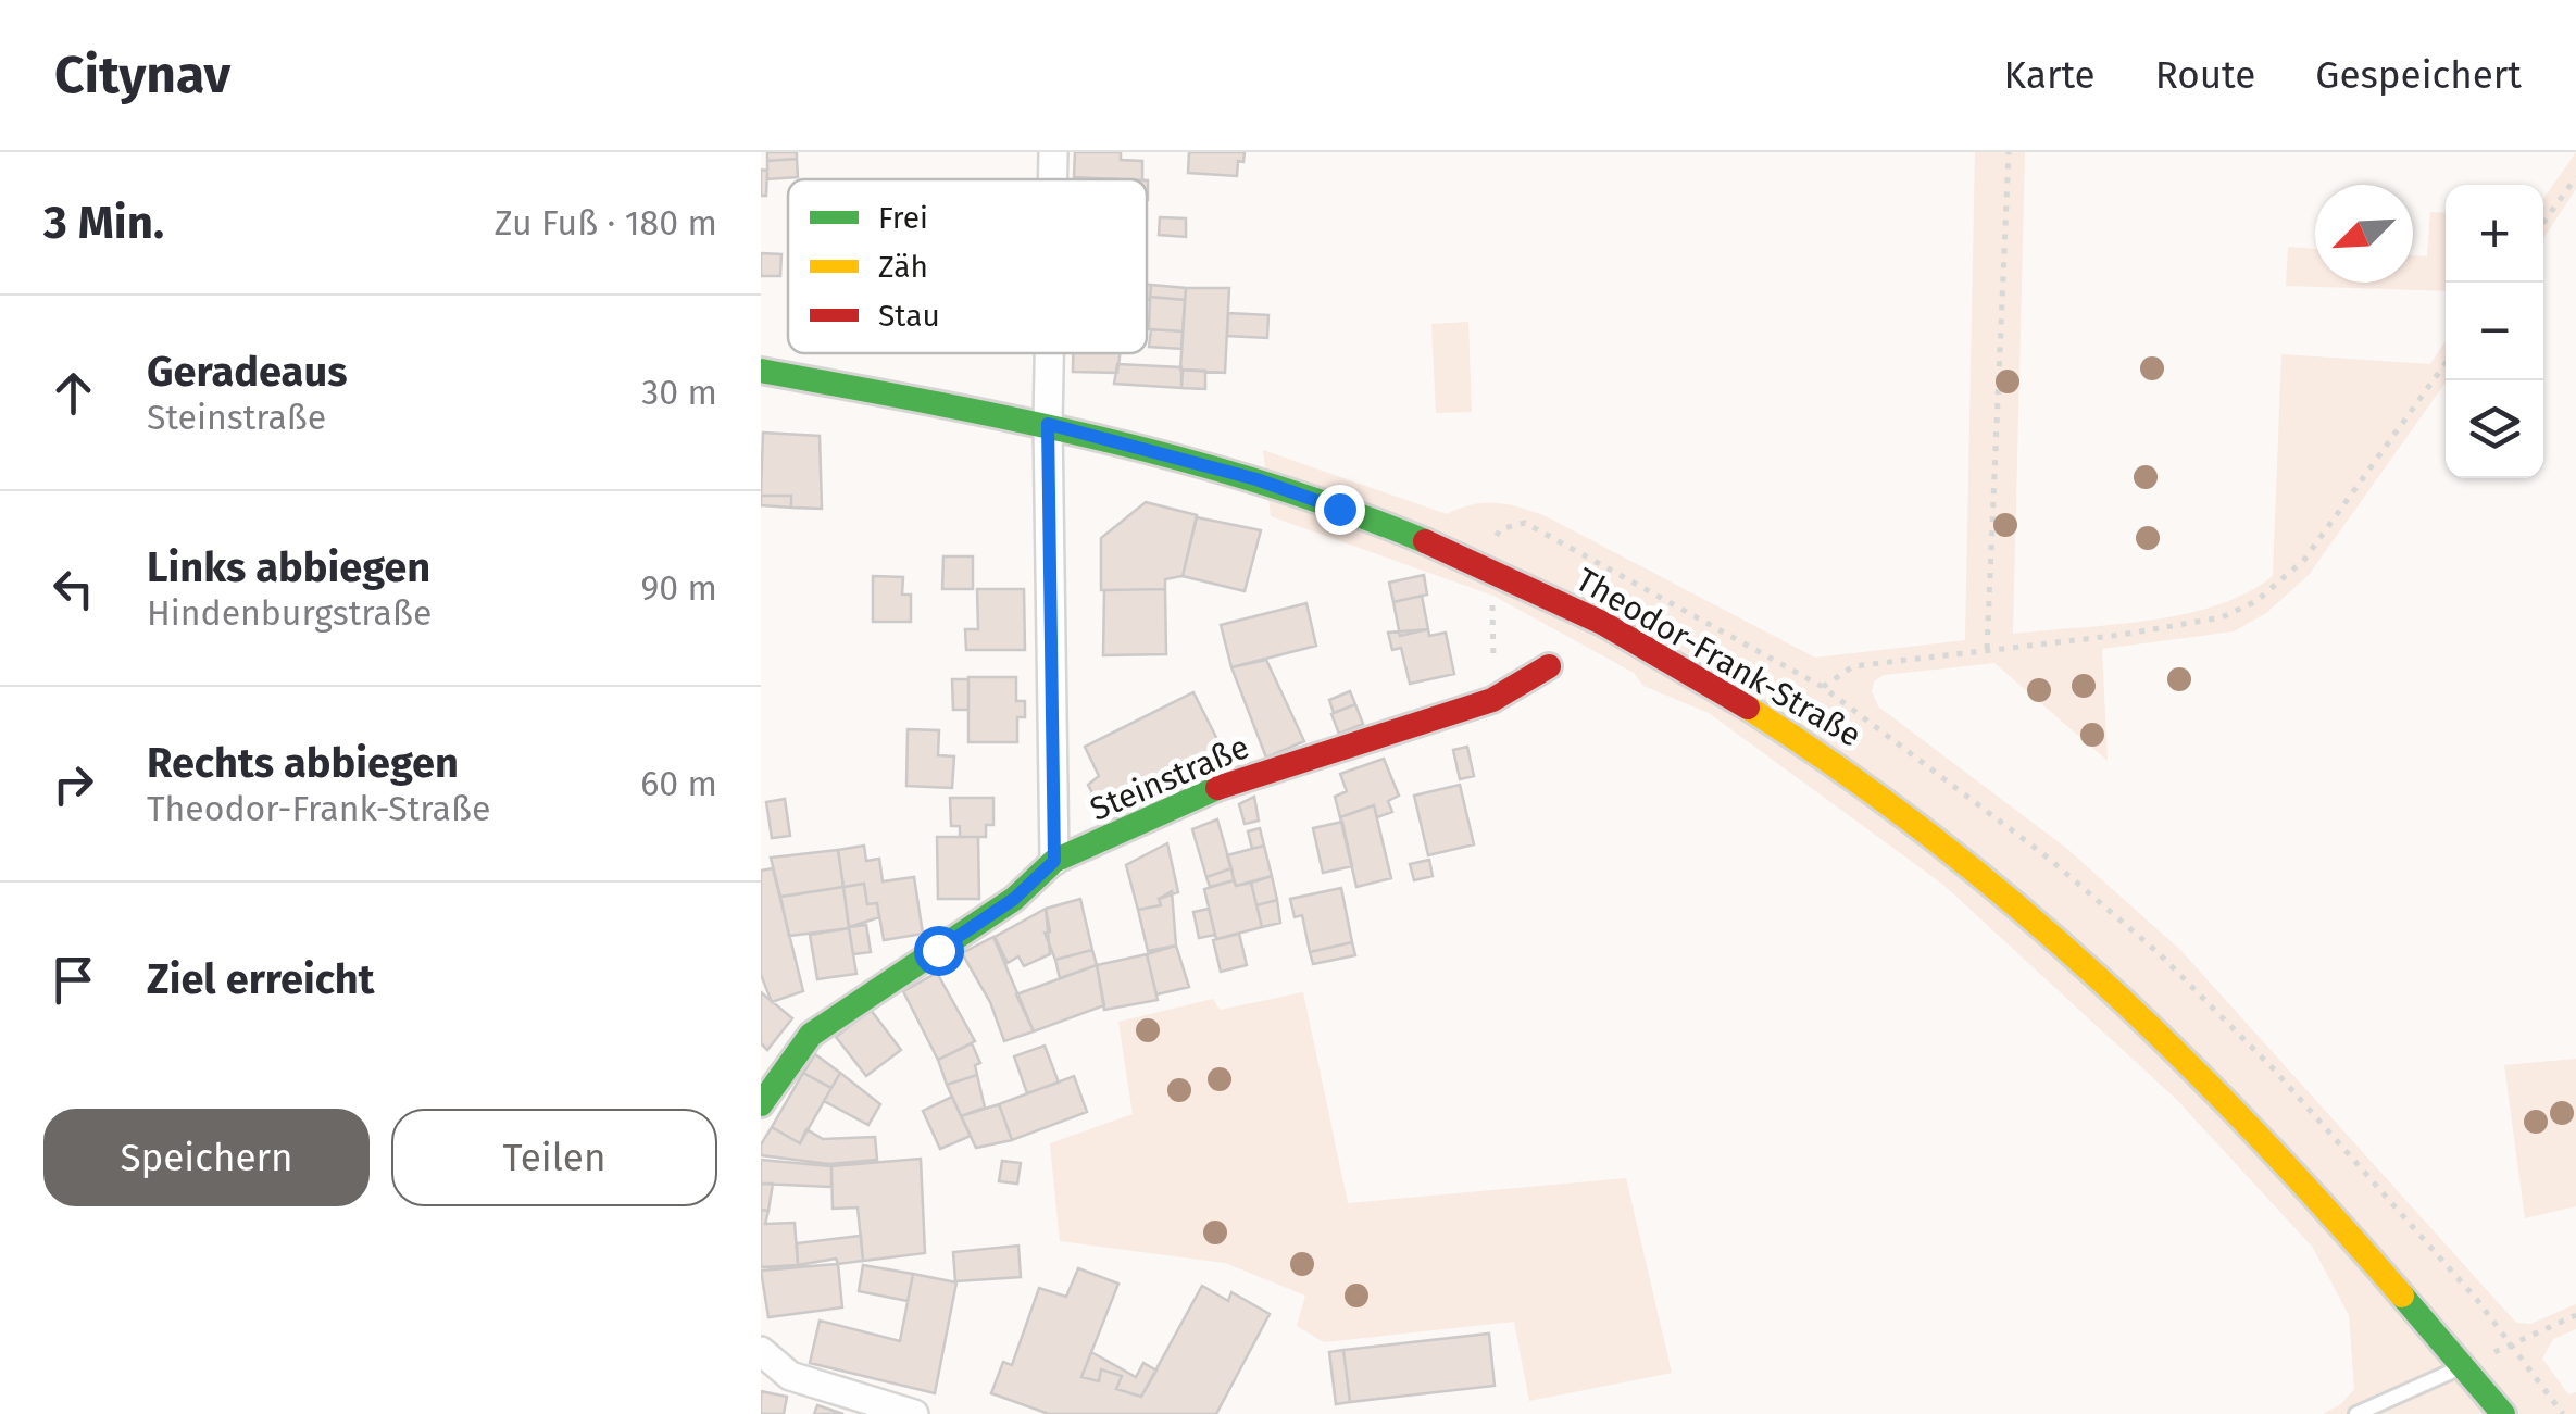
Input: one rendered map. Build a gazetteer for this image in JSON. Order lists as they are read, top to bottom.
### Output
{
  "streets": {
    "main road": ["Theodor-Frank-Straße", "Steinstraße"]
  },
  "legend": ["Frei", "Zäh", "Stau"],
  "north": "bottom left",
  "page": {
    "header": "Citynav",
    "nav": ["Karte", "Route", "Gespeichert"],
    "heading": ["3 Min.", "Zu Fuß · 180 m"],
    "map_buttons": ["+", "−"],
    "list": [
      ["Geradeaus", "Steinstraße", "30 m"],
      ["Links abbiegen", "Hindenburgstraße", "90 m"],
      ["Rechts abbiegen", "Theodor-Frank-Straße", "60 m"],
      "Ziel erreicht"
    ],
    "buttons": ["Speichern", "Teilen"]
  }
}
